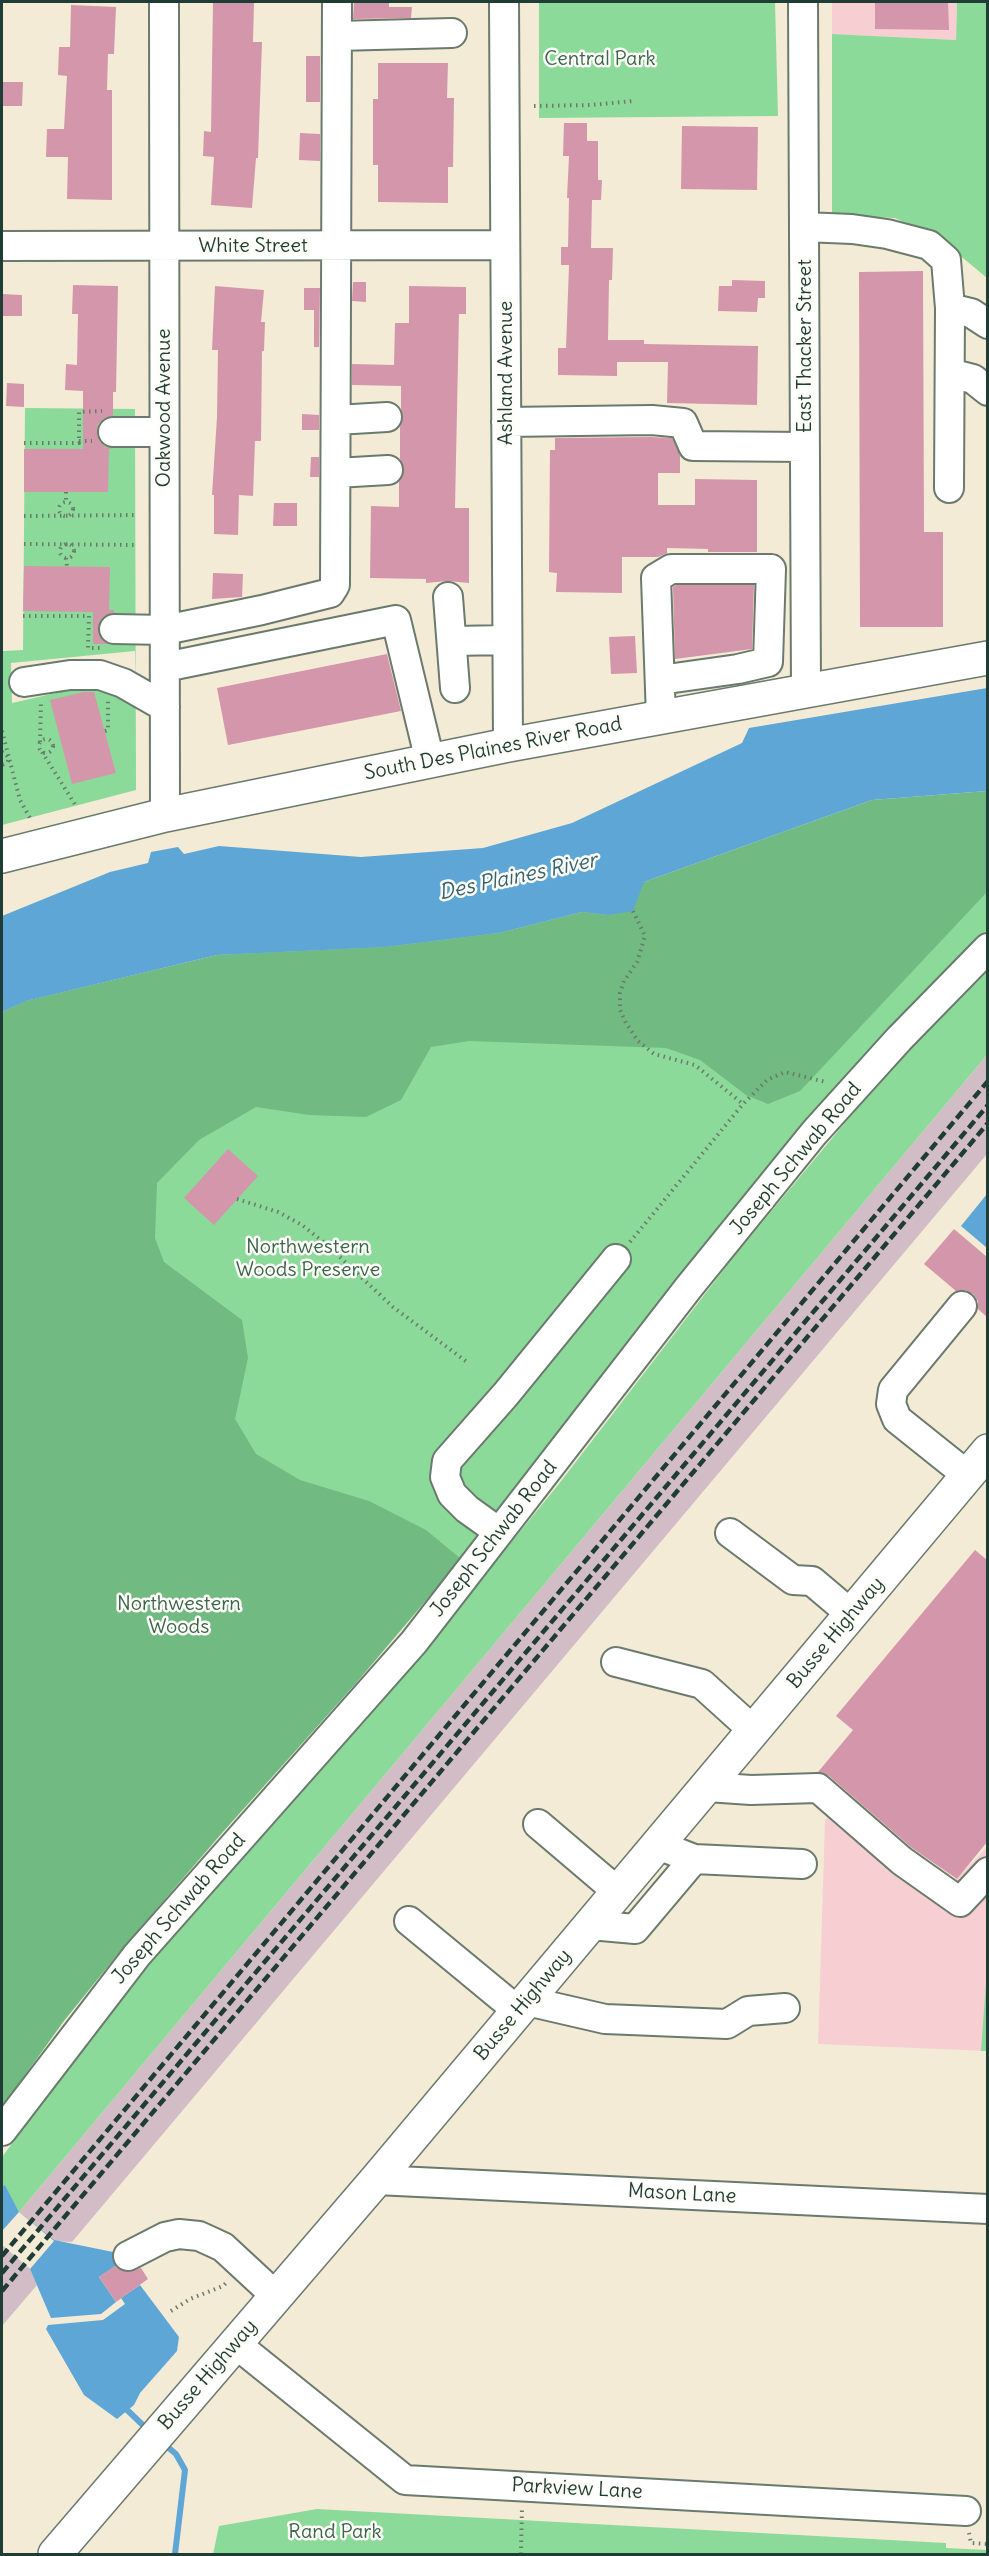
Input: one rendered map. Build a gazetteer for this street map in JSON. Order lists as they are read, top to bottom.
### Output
{
  "streets": {
    "main road": ["South Des Plaines River Road", "Busse Highway"],
    "street": [
      "White Street",
      "East Thacker Street",
      "Ashland Avenue",
      "Oakwood Avenue",
      "Joseph Schwab Road",
      "Mason Lane",
      "Parkview Lane"
    ]
  },
  "crossings": [
    ["White Street", "Ashland Avenue"],
    ["White Street", "Oakwood Avenue"],
    ["East Thacker Street", "South Des Plaines River Road"],
    ["Ashland Avenue", "South Des Plaines River Road"],
    ["Oakwood Avenue", "South Des Plaines River Road"],
    ["Busse Highway", "Mason Lane"],
    ["Busse Highway", "Parkview Lane"]
  ],
  "water": ["Des Plaines River"],
  "parks": [
    "Central Park",
    "Northwestern Woods Preserve",
    "Northwestern Woods",
    "Rand Park"
  ]
}
